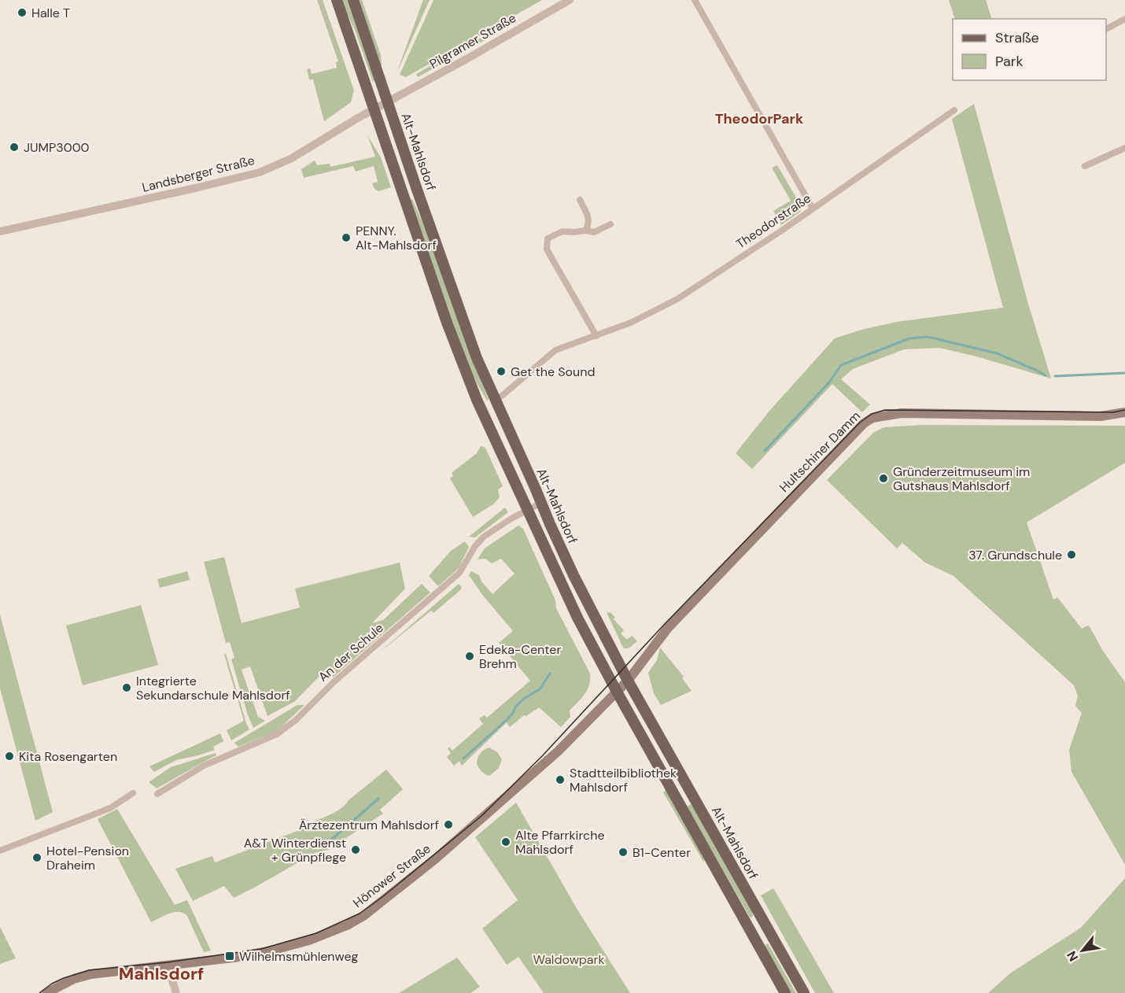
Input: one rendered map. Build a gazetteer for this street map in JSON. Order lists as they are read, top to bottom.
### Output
{
  "streets": {
    "main road": ["Alt-Mahlsdorf", "Hultschiner Damm", "Hönower Straße"],
    "street": [
      "Pilgramer Straße",
      "Landsberger Straße",
      "Theodorstraße",
      "An der Schule"
    ]
  },
  "crossings": [
    ["Pilgramer Straße", "Alt-Mahlsdorf"],
    ["Pilgramer Straße", "Landsberger Straße"],
    ["Alt-Mahlsdorf", "Landsberger Straße"],
    ["Alt-Mahlsdorf", "Theodorstraße"],
    ["Alt-Mahlsdorf", "Hultschiner Damm"],
    ["Alt-Mahlsdorf", "An der Schule"],
    ["Hultschiner Damm", "Hönower Straße"]
  ],
  "districts": ["TheodorPark", "Mahlsdorf"],
  "parks": ["Waldowpark"],
  "places": {
    "other": [
      "Halle T",
      "JUMP3000",
      "PENNY. Alt-Mahlsdorf",
      "Get the Sound",
      "Gründerzeitmuseum im Gutshaus Mahlsdorf",
      "37. Grundschule",
      "Edeka-Center Brehm",
      "Integrierte Sekundarschule Mahlsdorf",
      "Kita Rosengarten",
      "Stadtteilbibliothek Mahlsdorf",
      "Ärztezentrum Mahlsdorf",
      "Alte Pfarrkirche Mahlsdorf",
      "A&T Winterdienst + Grünpflege",
      "B1-Center",
      "Hotel-Pension Draheim"
    ],
    "transit": ["Wilhelmsmühlenweg"]
  },
  "legend": ["Straße", "Park"],
  "north": "bottom left"
}
